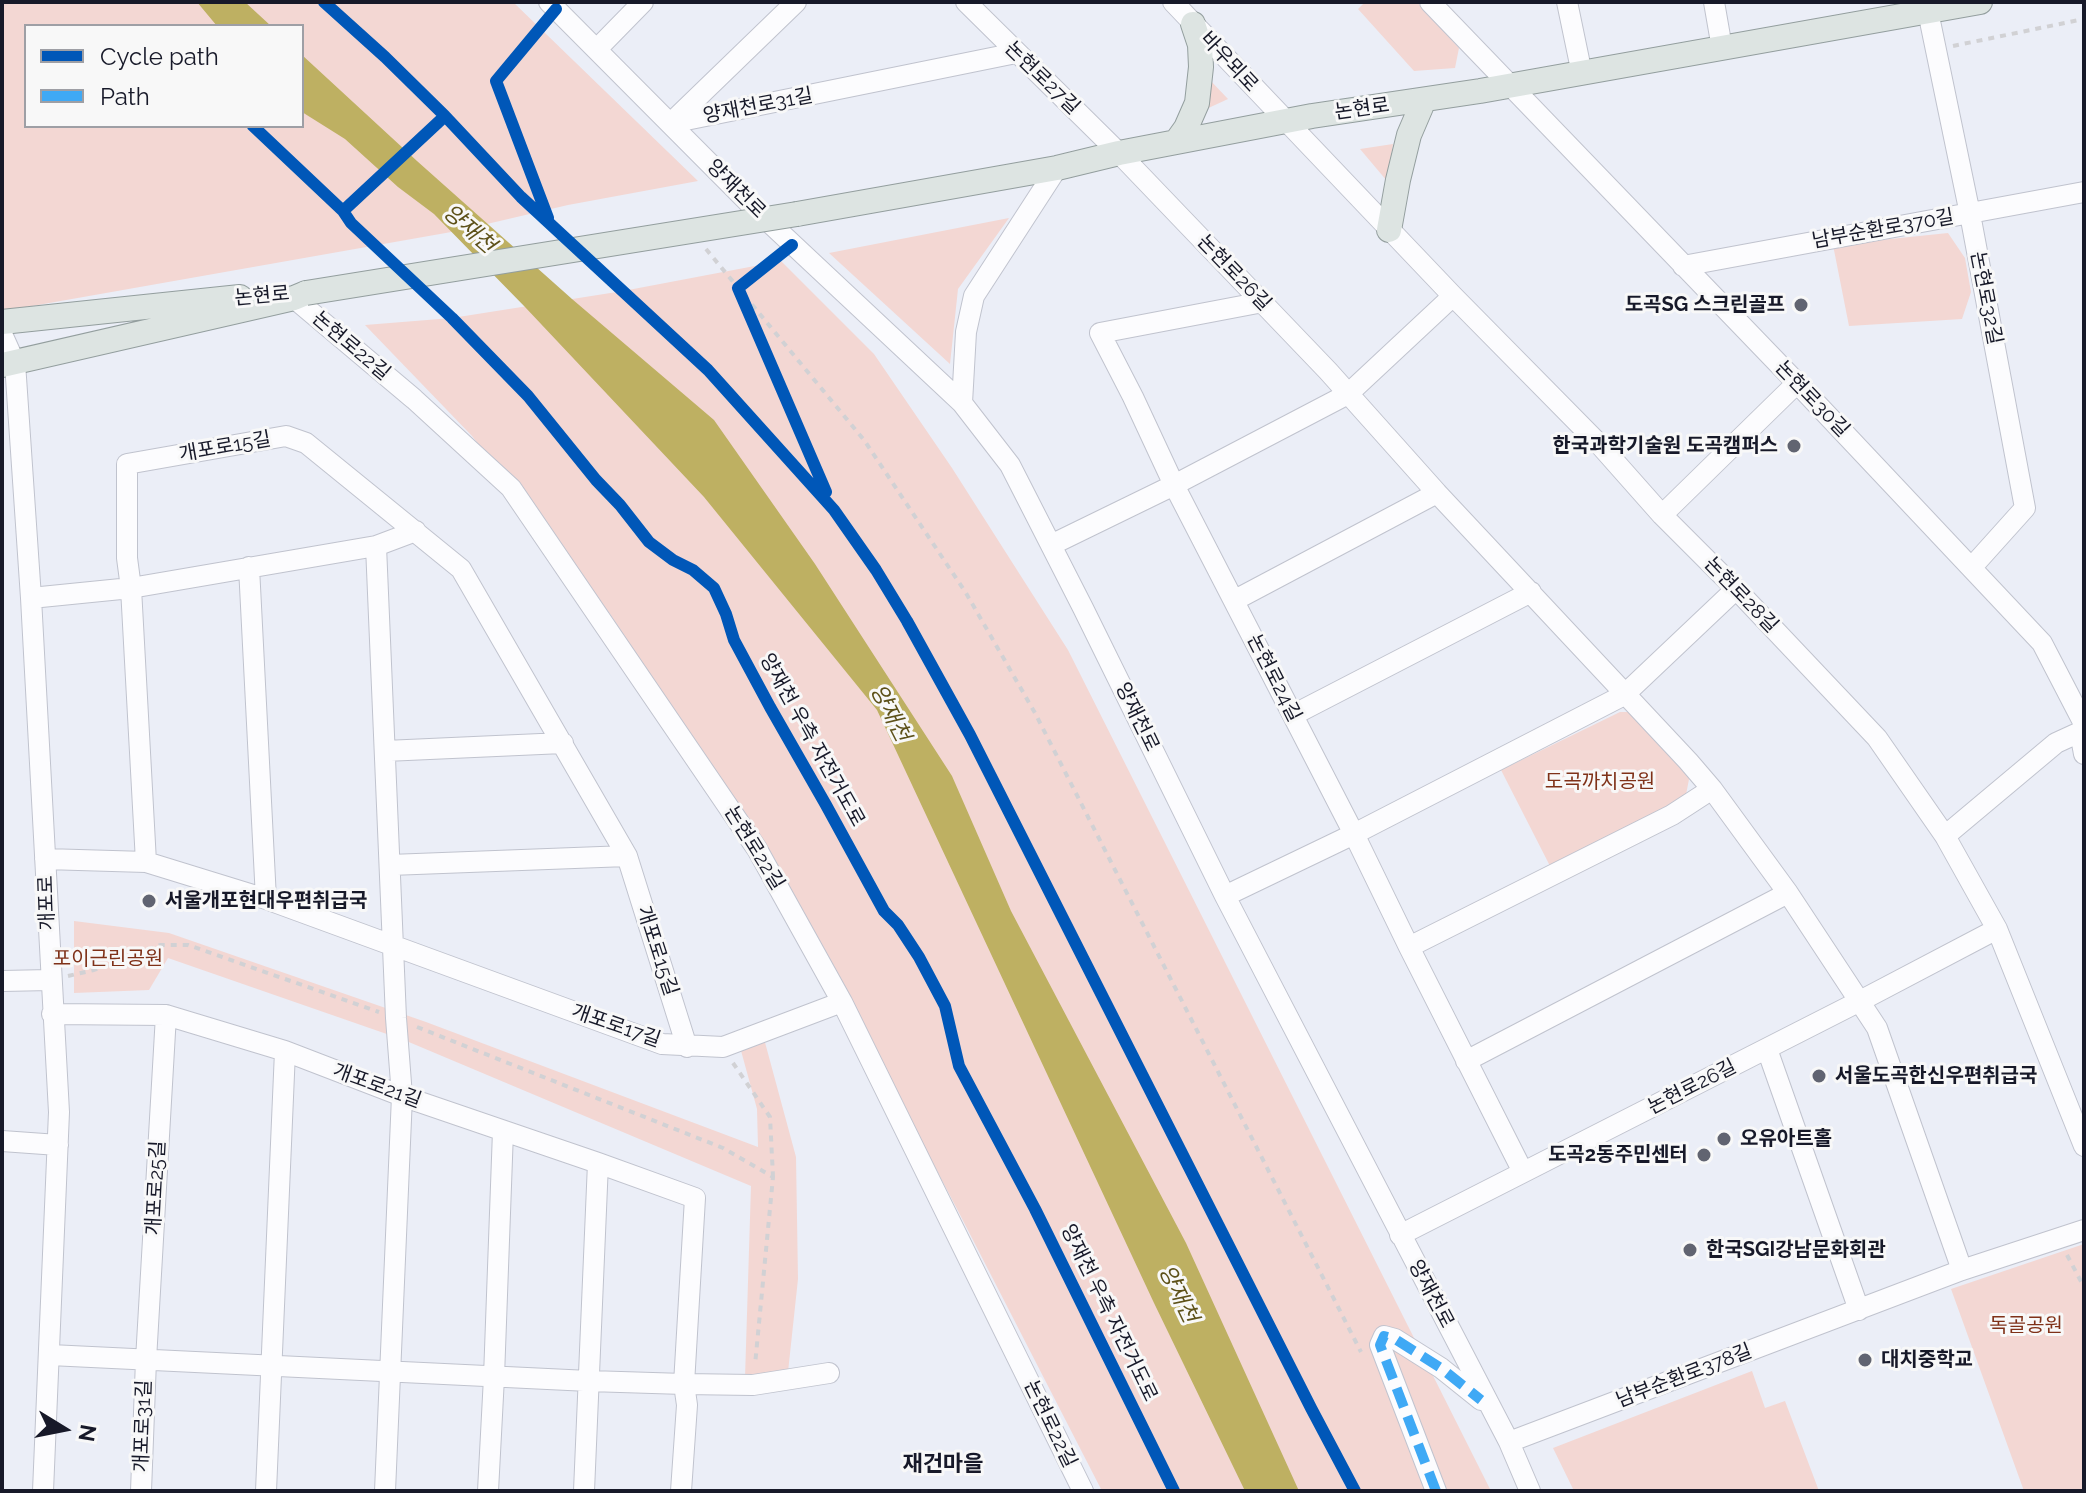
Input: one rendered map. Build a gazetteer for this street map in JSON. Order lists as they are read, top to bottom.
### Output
{
  "streets": {
    "main road": ["논현로"],
    "street": [
      "바우뫼로",
      "논현로27길",
      "양재천로31길",
      "양재천로",
      "남부순환로370길",
      "논현로26길",
      "논현로32길",
      "논현로22길",
      "논현로30길",
      "개포로15길",
      "논현로28길",
      "논현로24길",
      "개포로",
      "개포로17길",
      "개포로21길",
      "개포로25길",
      "남부순환로378길",
      "개포로31길"
    ],
    "cycle path": ["양재천 우측 자전거도로"]
  },
  "crossings": [
    ["바우뫼로", "논현로"],
    ["바우뫼로", "논현로28길"],
    ["논현로27길", "양재천로31길"],
    ["논현로27길", "논현로"],
    ["논현로27길", "논현로26길"],
    ["양재천로31길", "양재천로"],
    ["논현로", "논현로26길"],
    ["논현로", "논현로32길"],
    ["논현로", "논현로22길"],
    ["논현로", "논현로30길"],
    ["논현로", "논현로28길"],
    ["논현로", "개포로"],
    ["양재천로", "논현로26길"],
    ["양재천로", "남부순환로378길"],
    ["남부순환로370길", "논현로32길"],
    ["남부순환로370길", "논현로30길"],
    ["논현로26길", "논현로24길"],
    ["논현로26길", "남부순환로378길"],
    ["논현로32길", "논현로30길"],
    ["논현로22길", "개포로17길"],
    ["개포로15길", "개포로17길"],
    ["개포로", "개포로17길"],
    ["개포로", "개포로21길"],
    ["개포로21길", "개포로25길"],
    ["개포로25길", "개포로31길"]
  ],
  "districts": ["재건마을"],
  "water": ["양재천"],
  "parks": ["도곡까치공원", "포이근린공원", "독골공원"],
  "places": [
    "도곡SG 스크린골프",
    "한국과학기술원 도곡캠퍼스",
    "서울개포현대우편취급국",
    "서울도곡한신우편취급국",
    "오유아트홀",
    "도곡2동주민센터",
    "한국SGI강남문화회관",
    "대치중학교"
  ],
  "legend": ["Cycle path", "Path"],
  "north": "right"
}
